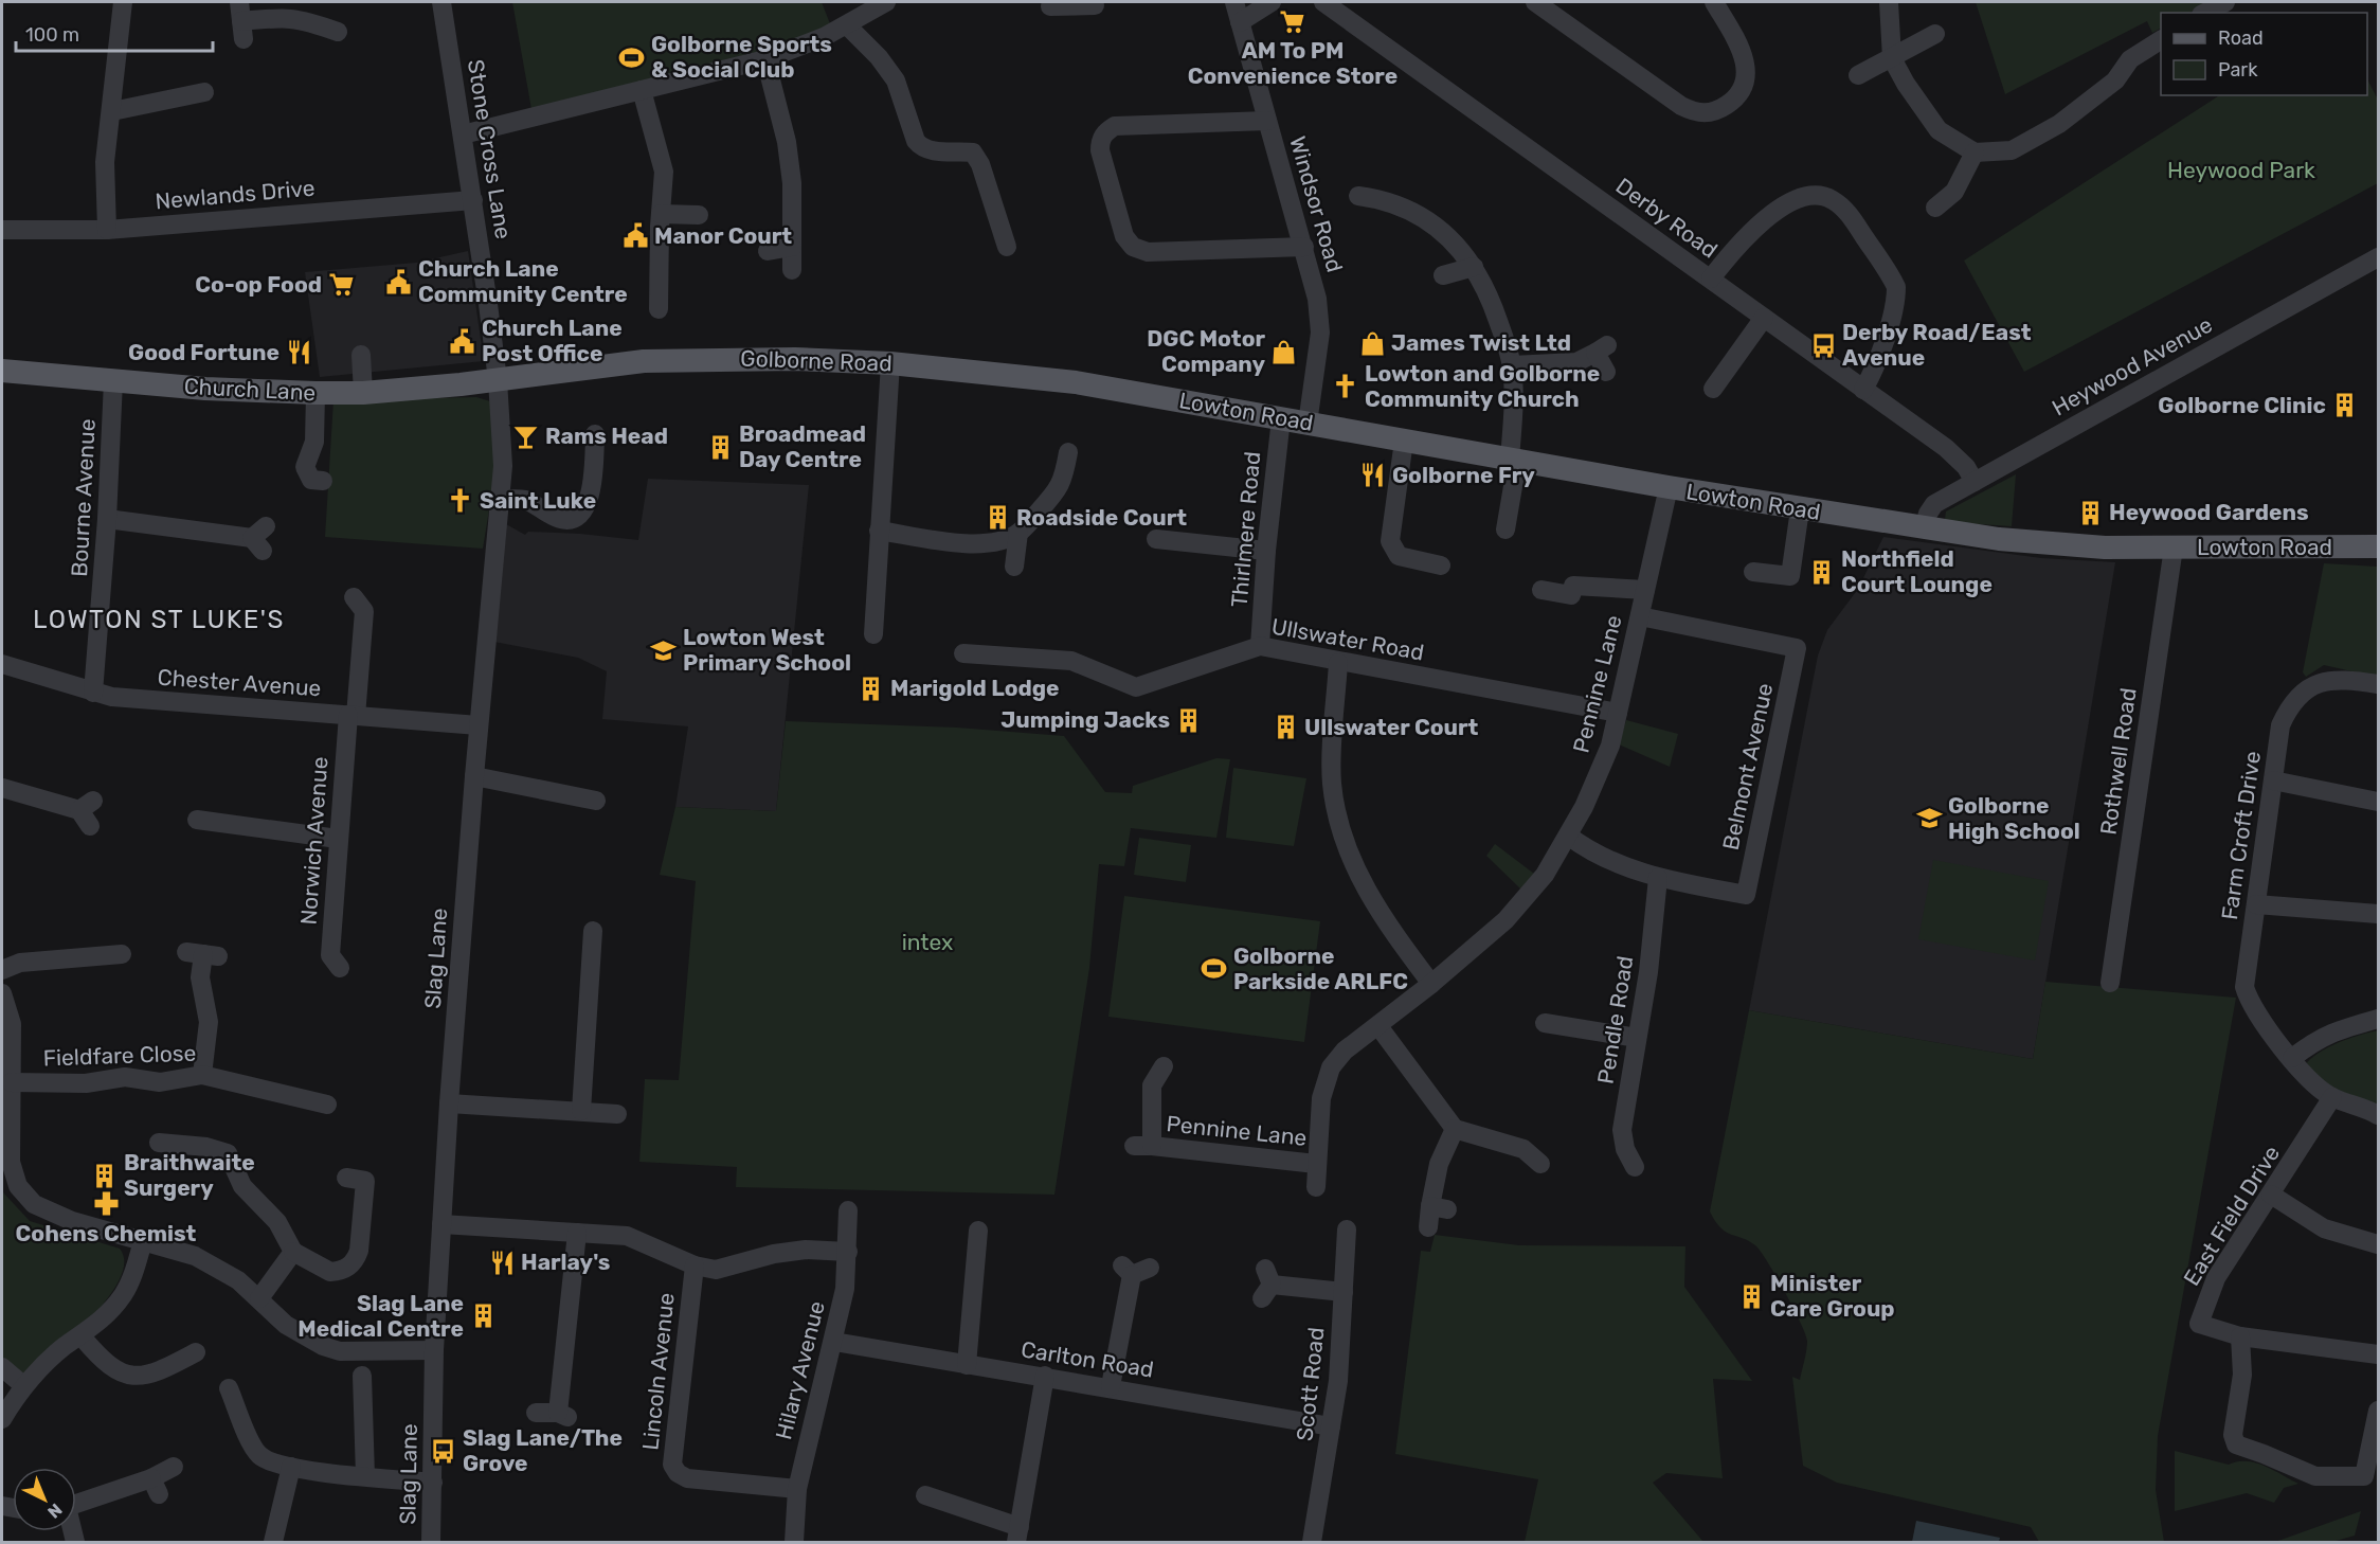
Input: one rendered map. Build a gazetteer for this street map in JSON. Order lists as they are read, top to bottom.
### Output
{
  "streets": {
    "main road": ["Golborne Road", "Church Lane", "Lowton Road"],
    "street": [
      "Stone Cross Lane",
      "Newlands Drive",
      "Windsor Road",
      "Derby Road",
      "Heywood Avenue",
      "Bourne Avenue",
      "Thirlmere Road",
      "Ullswater Road",
      "Chester Avenue",
      "Pennine Lane",
      "Rothwell Road",
      "Belmont Avenue",
      "Farm Croft Drive",
      "Norwich Avenue",
      "Slag Lane",
      "Pendle Road",
      "Fieldfare Close",
      "East Field Drive",
      "Carlton Road",
      "Hilary Avenue",
      "Lincoln Avenue",
      "Scott Road"
    ]
  },
  "crossings": [
    ["Stone Cross Lane", "Newlands Drive"],
    ["Stone Cross Lane", "Golborne Road"],
    ["Stone Cross Lane", "Church Lane"],
    ["Stone Cross Lane", "Slag Lane"],
    ["Windsor Road", "Lowton Road"],
    ["Derby Road", "Heywood Avenue"],
    ["Golborne Road", "Church Lane"],
    ["Golborne Road", "Lowton Road"],
    ["Golborne Road", "Slag Lane"],
    ["Heywood Avenue", "Lowton Road"],
    ["Church Lane", "Bourne Avenue"],
    ["Church Lane", "Slag Lane"],
    ["Lowton Road", "Thirlmere Road"],
    ["Lowton Road", "Pennine Lane"],
    ["Lowton Road", "Rothwell Road"],
    ["Bourne Avenue", "Chester Avenue"],
    ["Thirlmere Road", "Ullswater Road"],
    ["Ullswater Road", "Pennine Lane"],
    ["Chester Avenue", "Norwich Avenue"],
    ["Chester Avenue", "Slag Lane"],
    ["Pennine Lane", "Belmont Avenue"],
    ["Belmont Avenue", "Pendle Road"],
    ["Farm Croft Drive", "East Field Drive"],
    ["Carlton Road", "Hilary Avenue"],
    ["Carlton Road", "Scott Road"],
    ["Hilary Avenue", "Lincoln Avenue"]
  ],
  "districts": ["LOWTON ST LUKE'S"],
  "parks": ["Heywood Park", "intex"],
  "places": {
    "supermarket": ["AM To PM Convenience Store", "Co-op Food"],
    "sports": ["Golborne Sports & Social Club", "Golborne Parkside ARLFC"],
    "public building": ["Manor Court", "Church Lane Community Centre", "Church Lane Post Office"],
    "shop": ["James Twist Ltd", "DGC Motor Company"],
    "bus stop": ["Derby Road/East Avenue", "Slag Lane/The Grove"],
    "restaurant": ["Good Fortune", "Golborne Fry", "Harlay's"],
    "church": ["Lowton and Golborne Community Church", "Saint Luke"],
    "building": [
      "Golborne Clinic",
      "Broadmead Day Centre",
      "Heywood Gardens",
      "Roadside Court",
      "Northfield Court Lounge",
      "Marigold Lodge",
      "Jumping Jacks",
      "Ullswater Court",
      "Braithwaite Surgery",
      "Minister Care Group",
      "Slag Lane Medical Centre"
    ],
    "bar": ["Rams Head"],
    "school or university": ["Lowton West Primary School", "Golborne High School"],
    "pharmacy": ["Cohens Chemist"]
  },
  "legend": ["Road", "Park"],
  "scale_bar": "100 m",
  "north": "bottom right"
}
